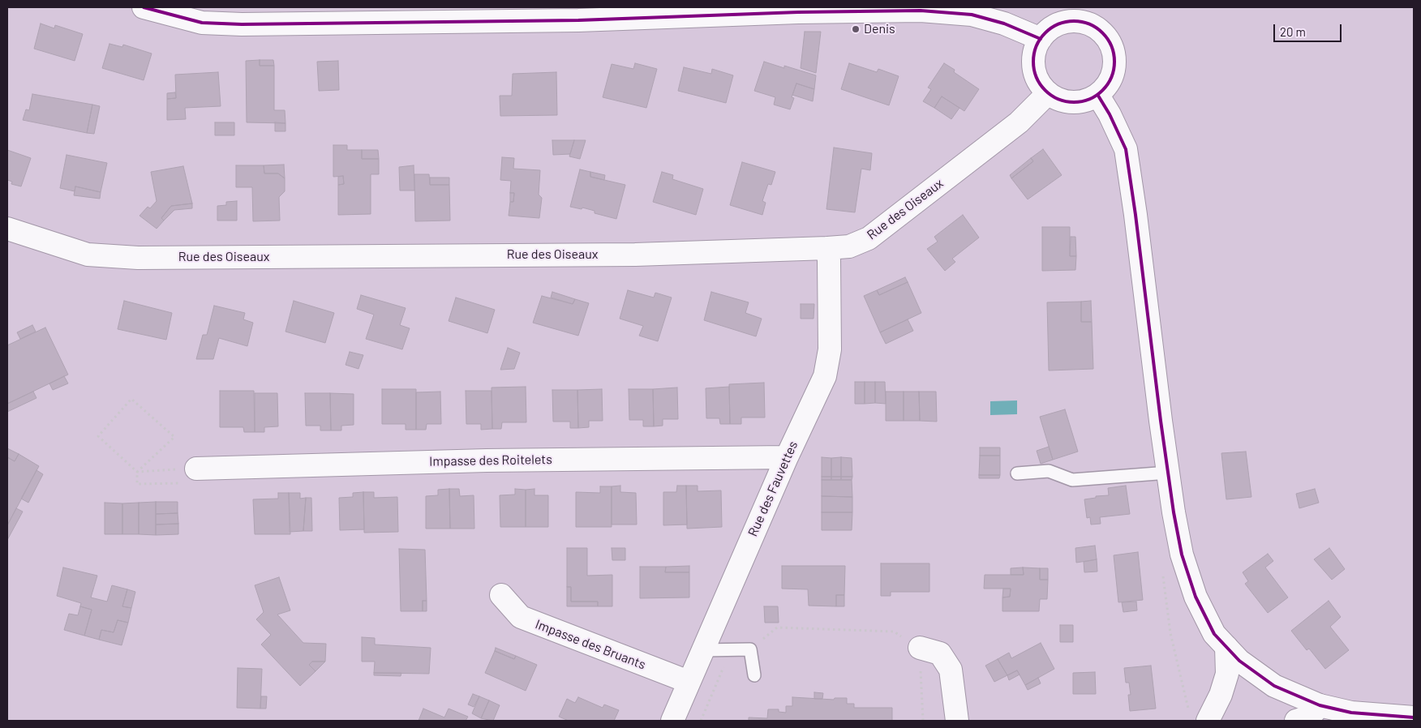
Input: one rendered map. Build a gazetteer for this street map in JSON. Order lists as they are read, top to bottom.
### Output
{
  "streets": {
    "street": [
      "Rue des Oiseaux",
      "Impasse des Roitelets",
      "Rue des Fauvettes",
      "Impasse des Bruants"
    ]
  },
  "crossings": [
    ["Rue des Oiseaux", "Rue des Fauvettes"],
    ["Impasse des Roitelets", "Rue des Fauvettes"],
    ["Rue des Fauvettes", "Impasse des Bruants"]
  ],
  "places": ["Denis"],
  "scale_bar": "20 m"
}
